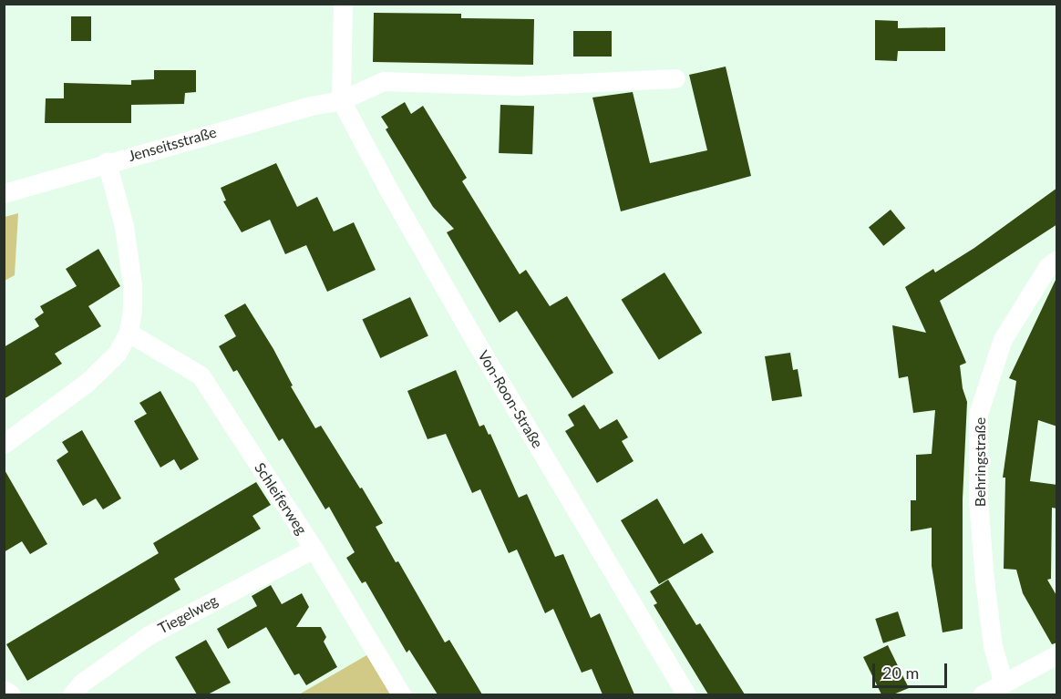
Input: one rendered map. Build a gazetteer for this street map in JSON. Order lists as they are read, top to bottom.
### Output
{
  "streets": {
    "street": [
      "Jenseitsstraße",
      "Von-Roon-Straße",
      "Behringstraße",
      "Schleiferweg",
      "Tiegelweg"
    ]
  },
  "crossings": [
    ["Jenseitsstraße", "Von-Roon-Straße"],
    ["Schleiferweg", "Tiegelweg"]
  ],
  "scale_bar": "20 m"
}
